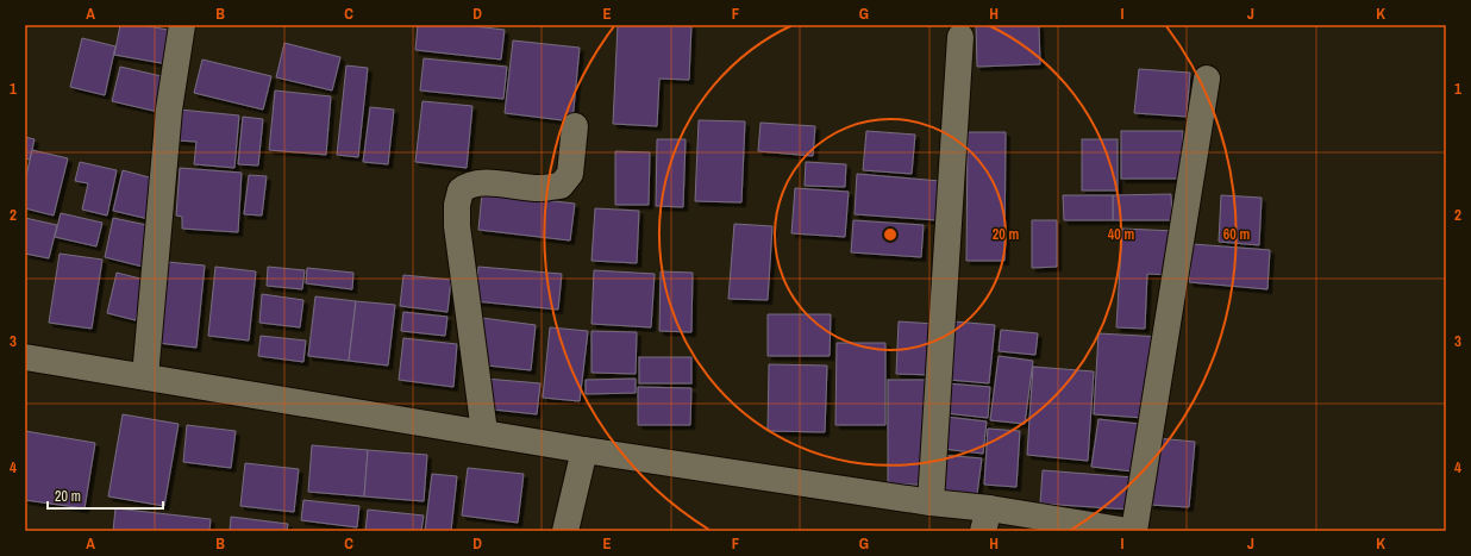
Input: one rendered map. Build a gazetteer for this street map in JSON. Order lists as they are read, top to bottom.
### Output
{
  "scale_bar": "20 m",
  "grid": {
    "columns": [
      "A",
      "B",
      "C",
      "D",
      "E",
      "F",
      "G",
      "H",
      "I",
      "J",
      "K"
    ],
    "rows": [
      "1",
      "2",
      "3",
      "4"
    ]
  },
  "rings": ["20 m", "40 m", "60 m"]
}
